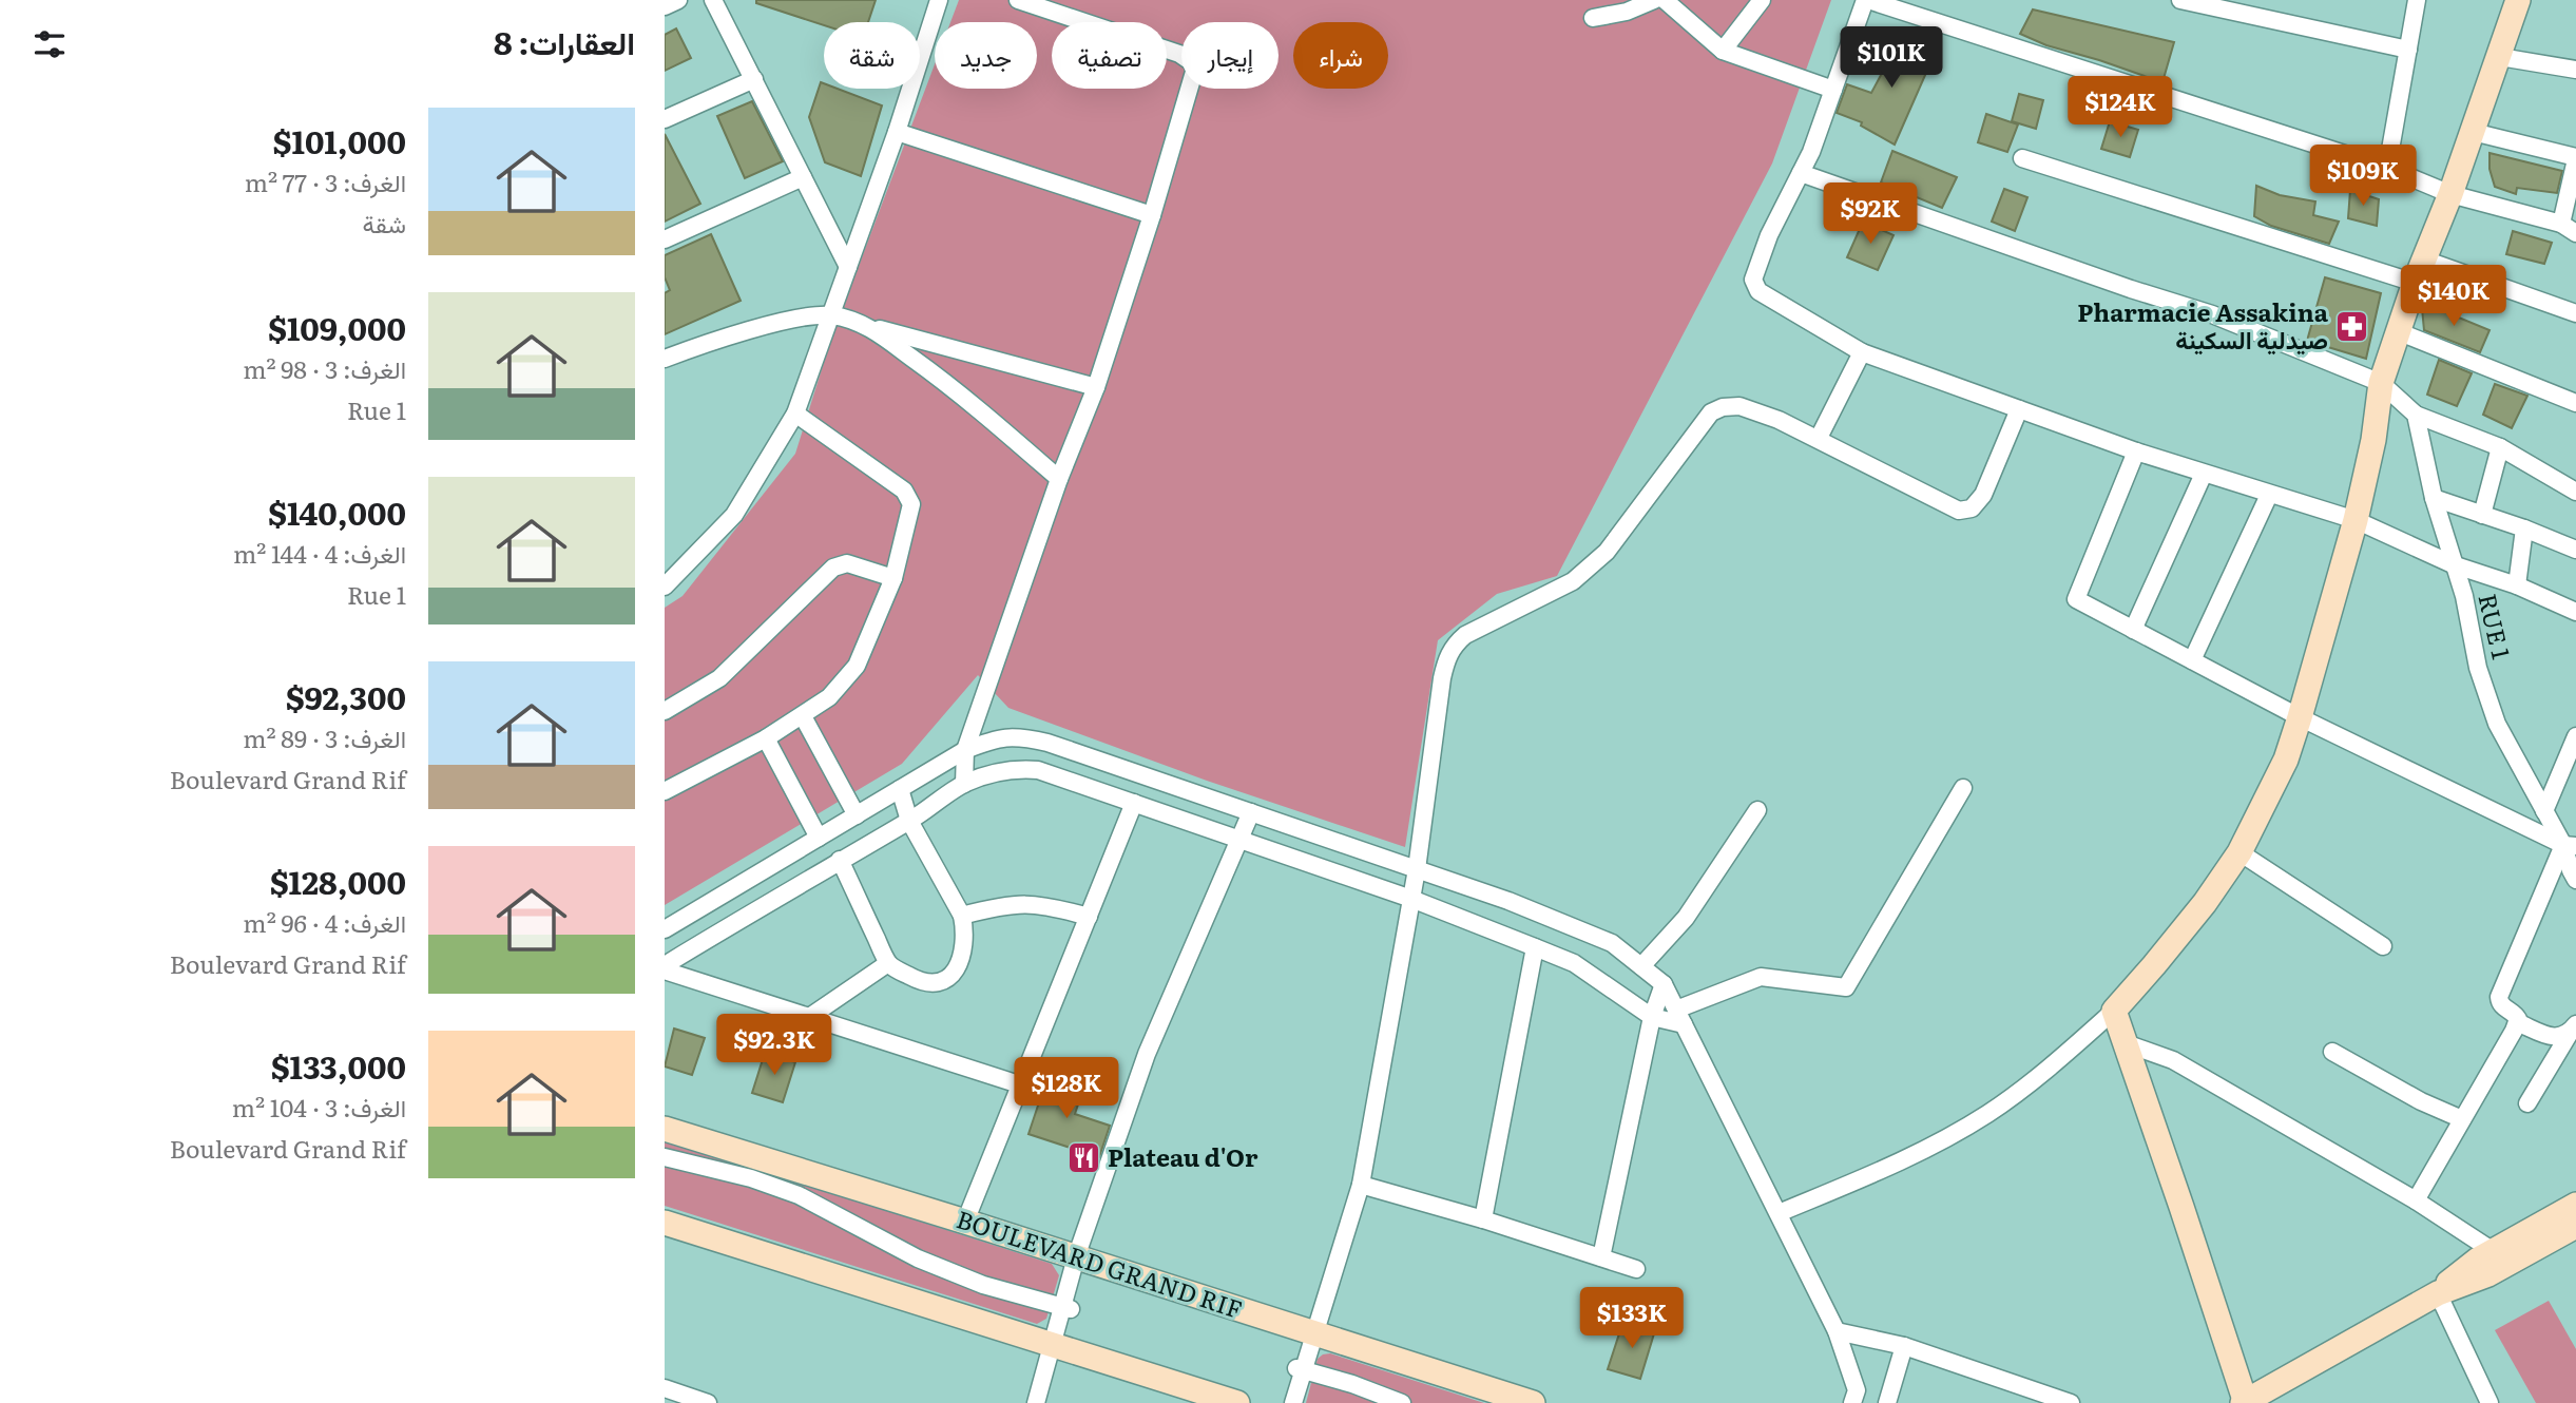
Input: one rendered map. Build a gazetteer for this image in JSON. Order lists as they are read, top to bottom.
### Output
{
  "streets": {
    "street": ["RUE 1", "BOULEVARD GRAND RIF"]
  },
  "places": {
    "pharmacy": ["Pharmacie Assakina صيدلية السكينة"],
    "restaurant": ["Plateau d'Or"]
  },
  "page": {
    "heading": "العقارات: 8",
    "chip": [
      "شراء",
      "إيجار",
      "تصفية",
      "جديد",
      "شقة"
    ],
    "price": [
      "$101K",
      "$124K",
      "$109K",
      "$92K",
      "$140K",
      "$92.3K",
      "$128K",
      "$133K"
    ],
    "list": [
      {
        "name": "$101,000",
        "note": "الغرف: 3 · 77 m² · شقة"
      },
      {
        "name": "$109,000",
        "note": "الغرف: 3 · 98 m² · Rue 1"
      },
      {
        "name": "$140,000",
        "note": "الغرف: 4 · 144 m² · Rue 1"
      },
      {
        "name": "$92,300",
        "note": "الغرف: 3 · 89 m² · Boulevard Grand Rif"
      },
      {
        "name": "$128,000",
        "note": "الغرف: 4 · 96 m² · Boulevard Grand Rif"
      },
      {
        "name": "$133,000",
        "note": "الغرف: 3 · 104 m² · Boulevard Grand Rif"
      }
    ]
  }
}
